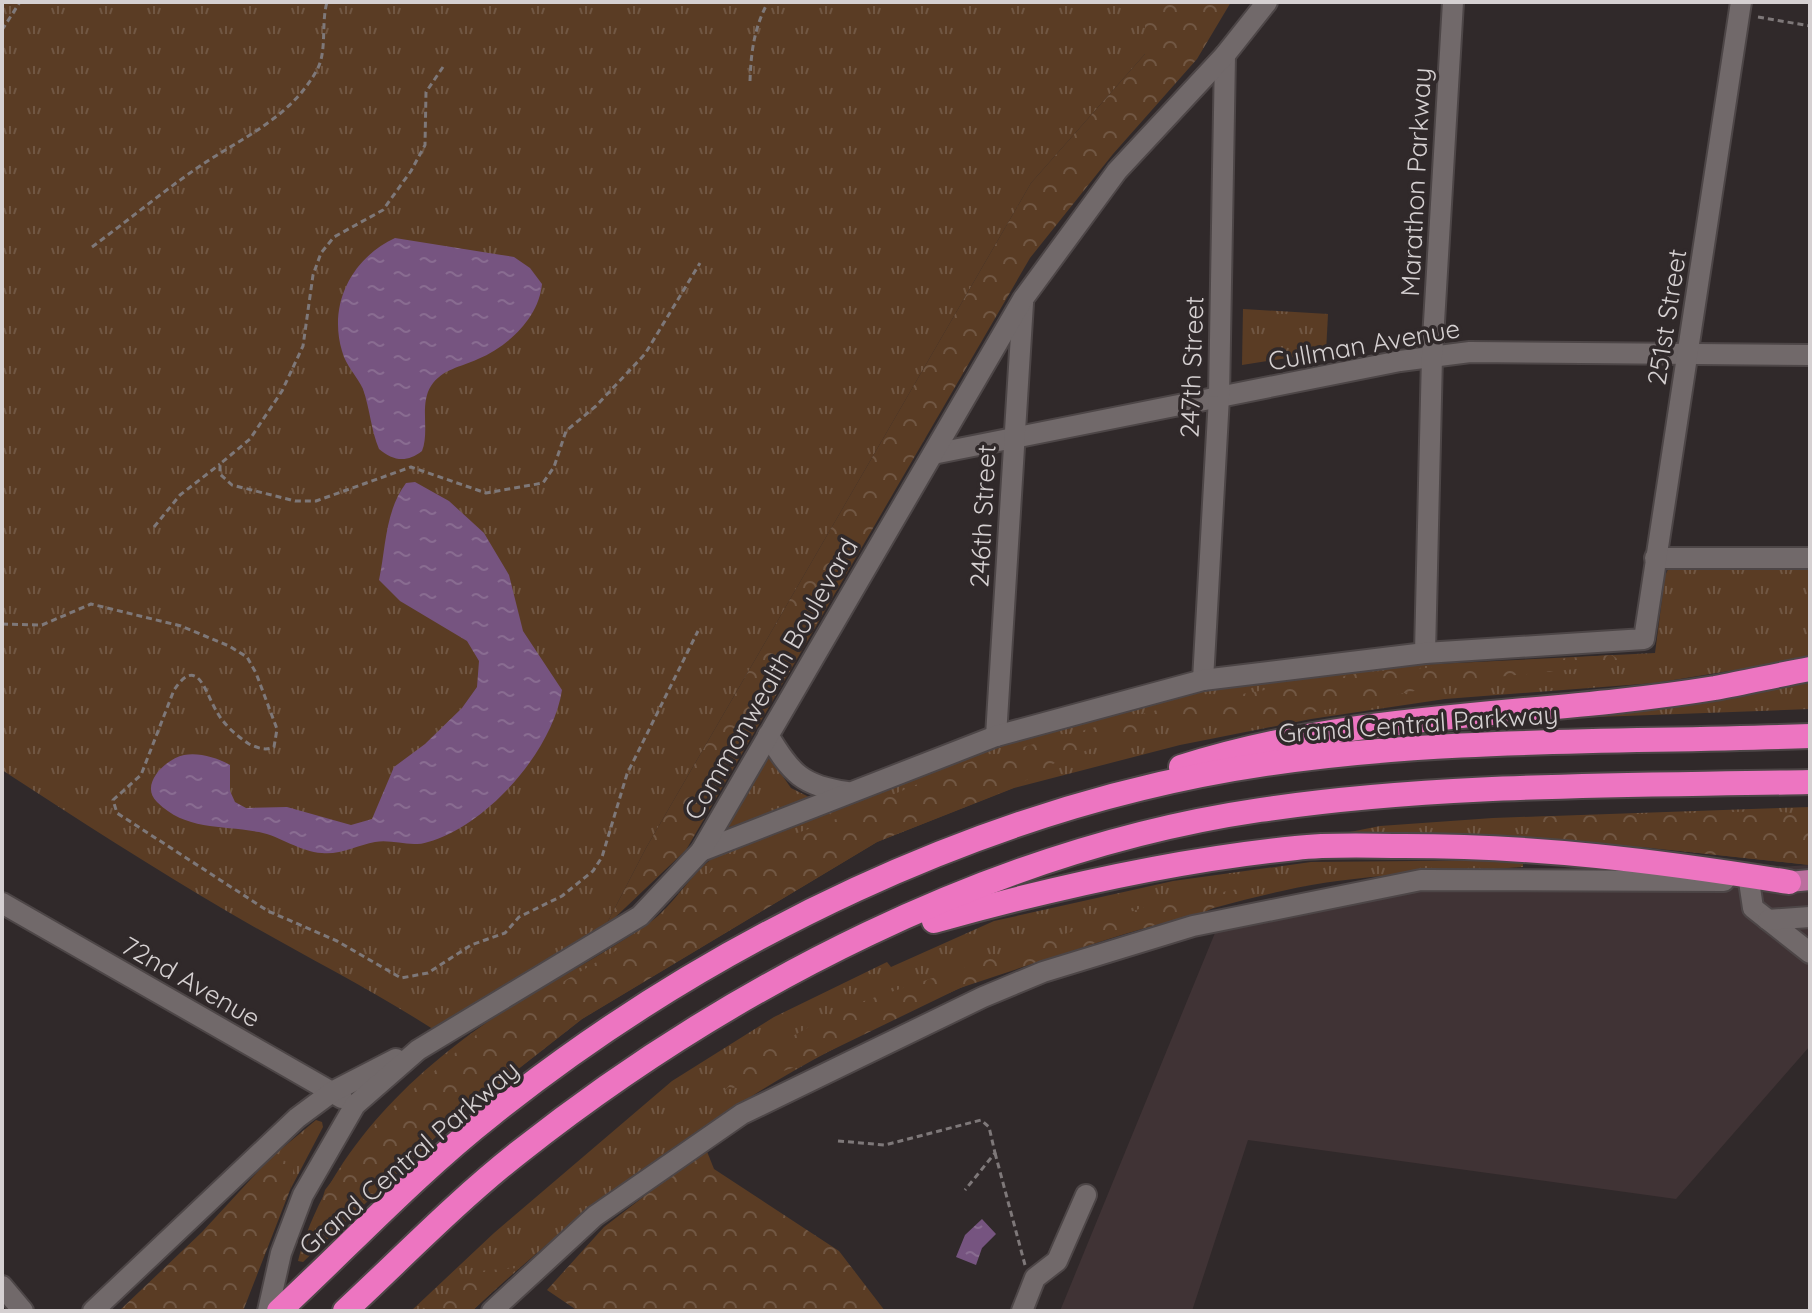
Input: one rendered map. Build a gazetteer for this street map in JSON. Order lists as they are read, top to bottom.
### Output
{
  "streets": {
    "highway": ["Grand Central Parkway"],
    "street": [
      "Marathon Parkway",
      "251st Street",
      "Cullman Avenue",
      "247th Street",
      "246th Street",
      "Commonwealth Boulevard",
      "72nd Avenue"
    ]
  },
  "crossings": [
    ["Marathon Parkway", "251st Street"],
    ["Marathon Parkway", "Cullman Avenue"],
    ["251st Street", "Cullman Avenue"],
    ["Cullman Avenue", "247th Street"],
    ["Cullman Avenue", "246th Street"],
    ["Cullman Avenue", "Commonwealth Boulevard"],
    ["247th Street", "Commonwealth Boulevard"],
    ["246th Street", "Commonwealth Boulevard"],
    ["Commonwealth Boulevard", "72nd Avenue"]
  ]
}
